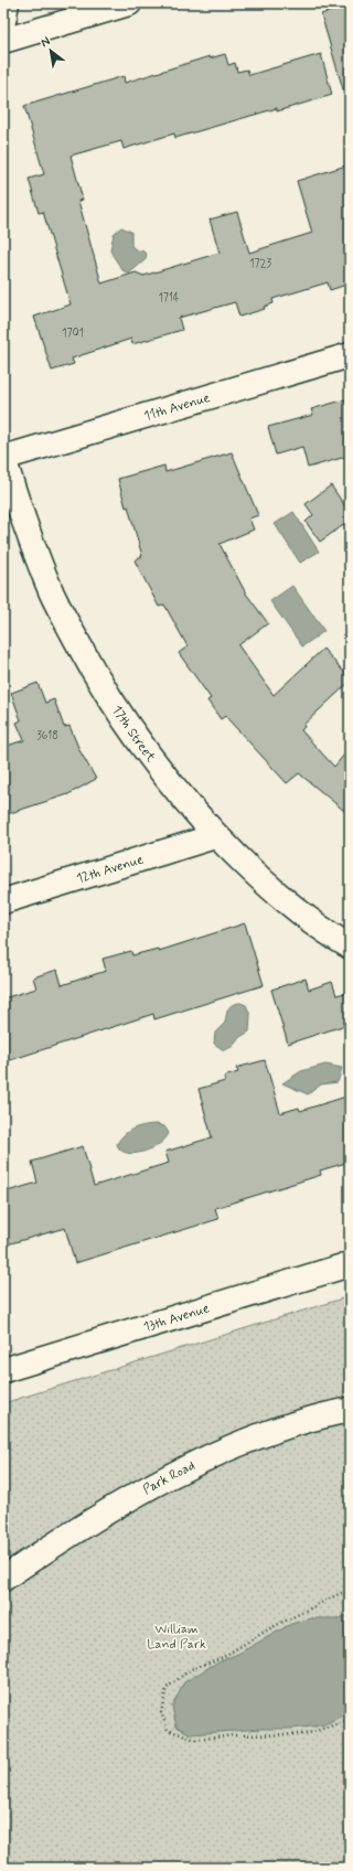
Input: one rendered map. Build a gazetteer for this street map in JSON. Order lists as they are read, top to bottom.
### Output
{
  "streets": {
    "street": [
      "11th Avenue",
      "17th Street",
      "12th Avenue",
      "13th Avenue",
      "Park Road"
    ]
  },
  "crossings": [
    ["11th Avenue", "17th Street"],
    ["17th Street", "12th Avenue"]
  ],
  "parks": ["William Land Park"],
  "house_numbers": [
    "1723",
    "1714",
    "1701",
    "3618"
  ],
  "north": "top left"
}
